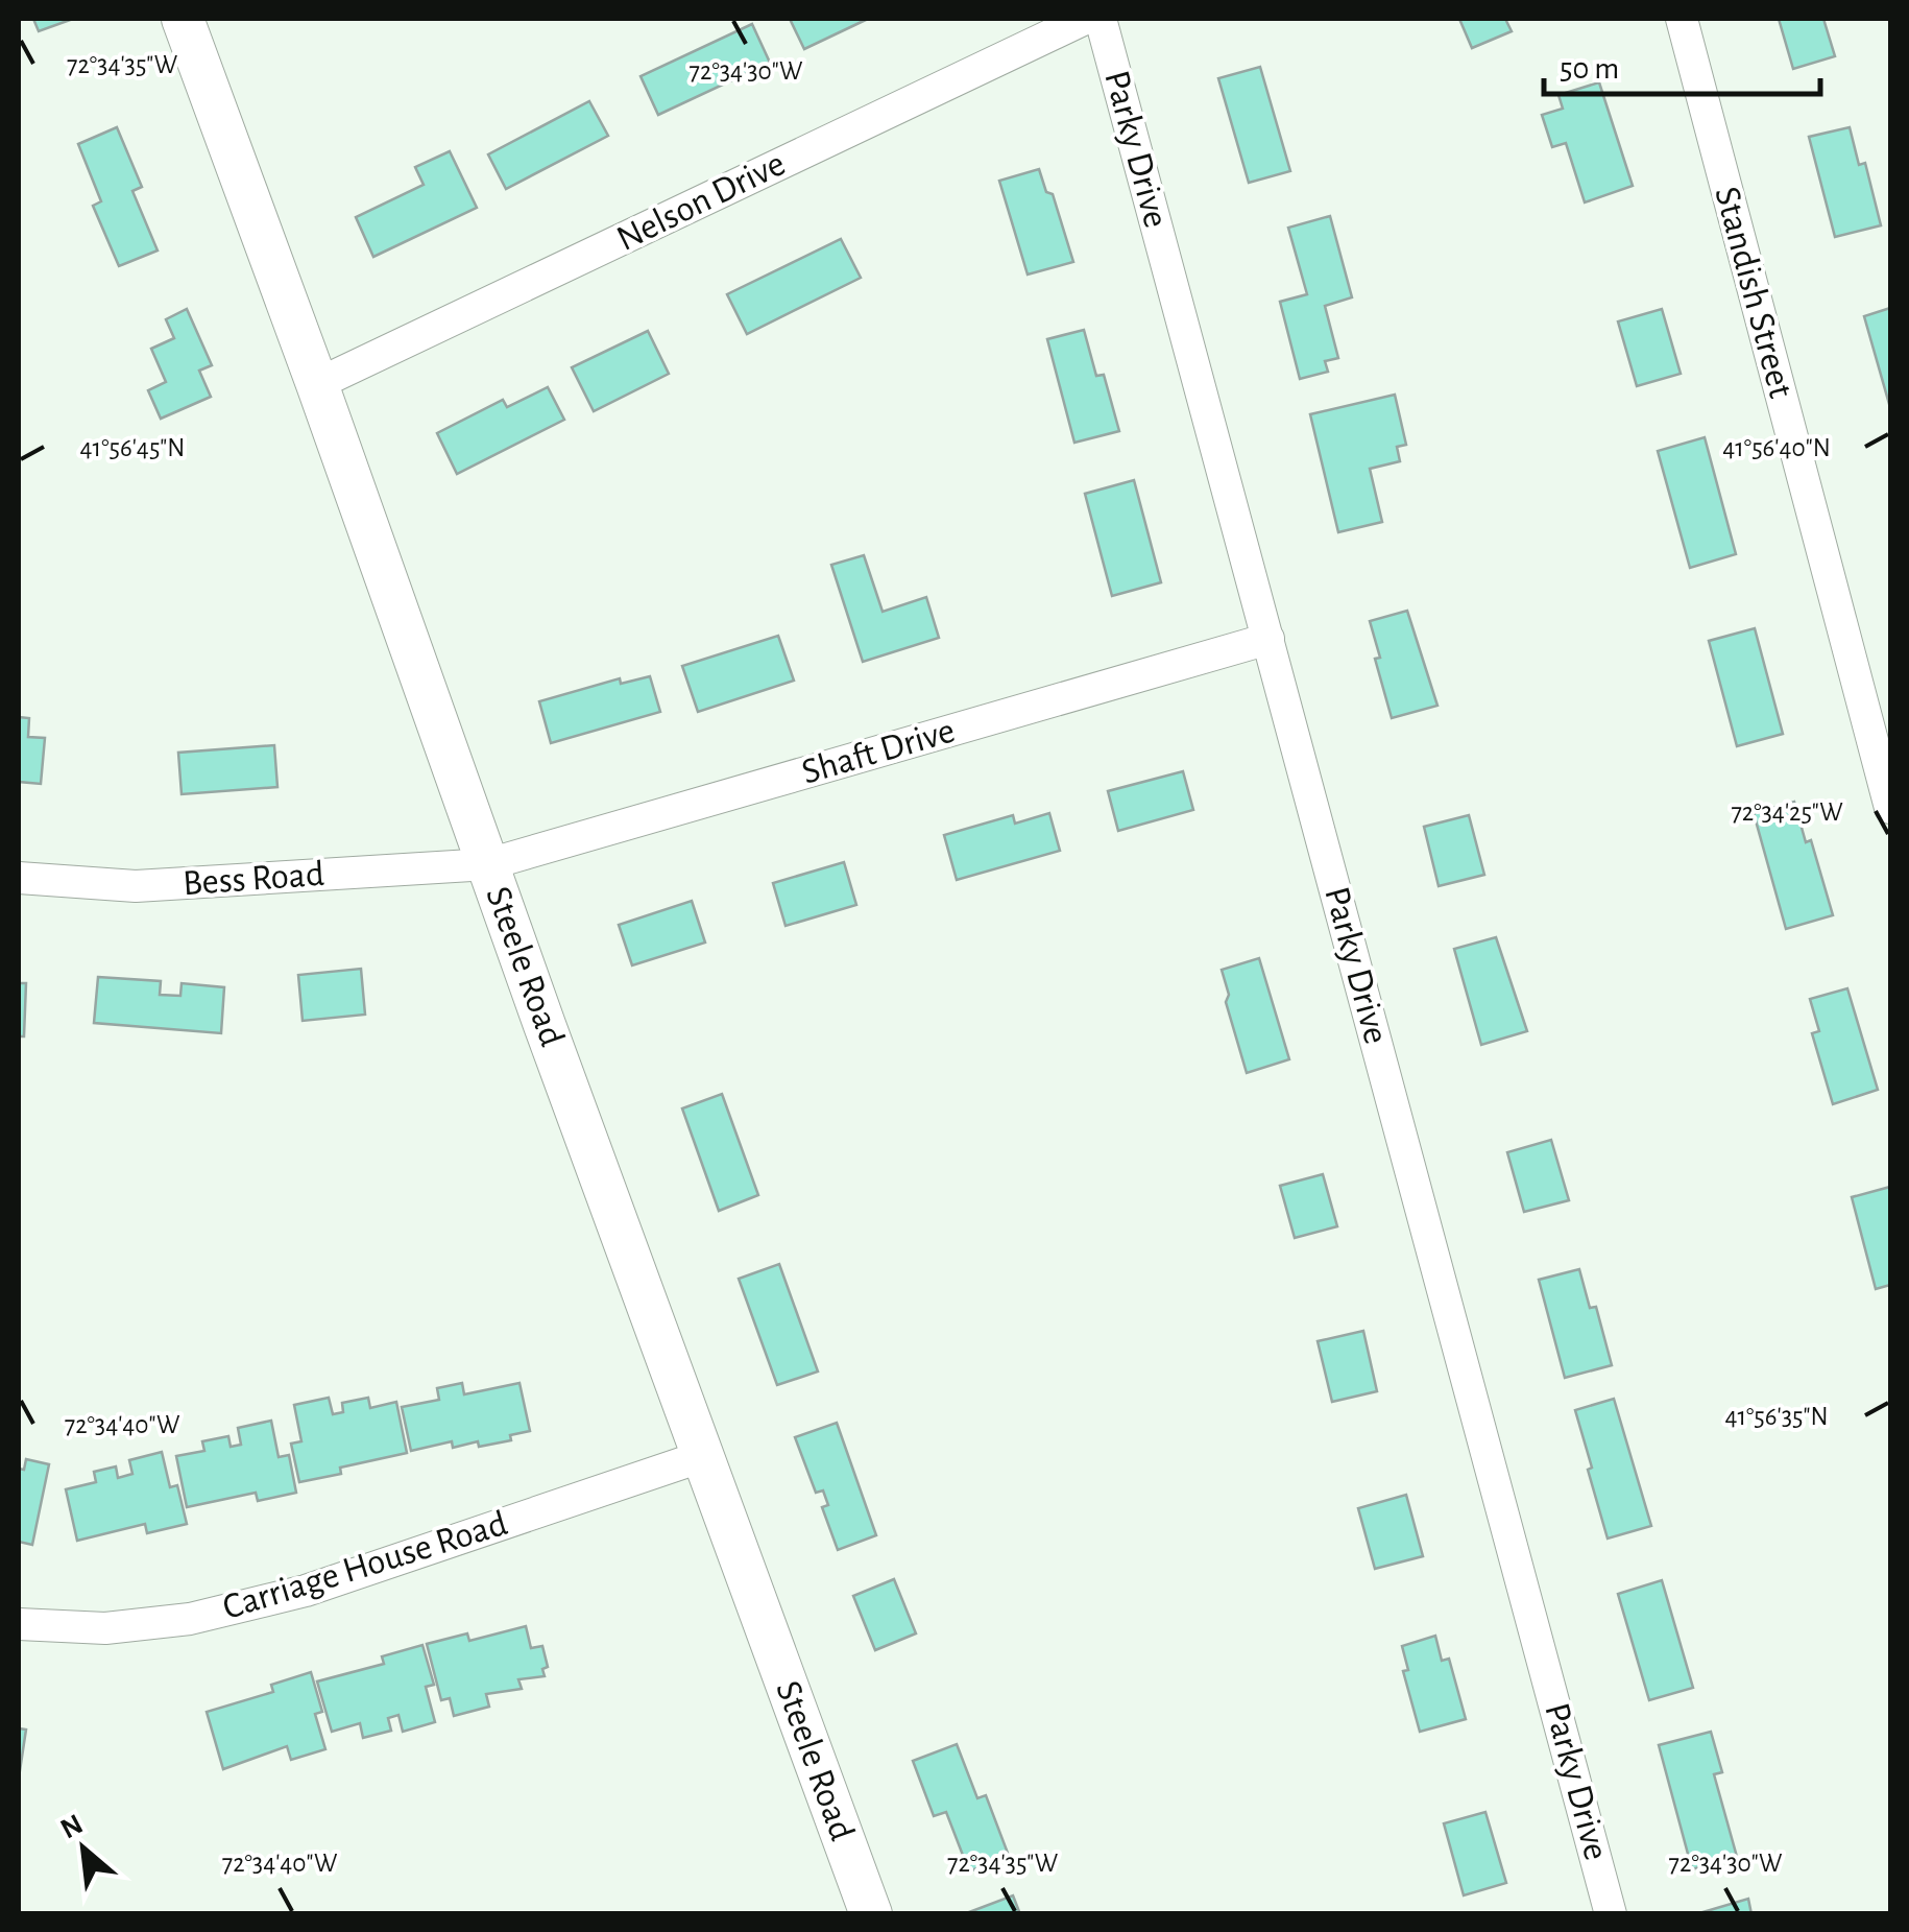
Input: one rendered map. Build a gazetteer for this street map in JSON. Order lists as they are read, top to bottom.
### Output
{
  "streets": {
    "street": [
      "Parky Drive",
      "Nelson Drive",
      "Standish Street",
      "Shaft Drive",
      "Bess Road",
      "Steele Road",
      "Carriage House Road"
    ]
  },
  "crossings": [
    ["Parky Drive", "Shaft Drive"],
    ["Nelson Drive", "Steele Road"],
    ["Shaft Drive", "Bess Road"],
    ["Shaft Drive", "Steele Road"],
    ["Bess Road", "Steele Road"],
    ["Steele Road", "Carriage House Road"]
  ],
  "scale_bar": "50 m",
  "north": "top left",
  "coordinates": [
    "72°34'35\"W",
    "72°34'30\"W",
    "41°56'40\"N",
    "41°56'45\"N",
    "72°34'25\"W",
    "41°56'35\"N",
    "72°34'40\"W"
  ]
}
